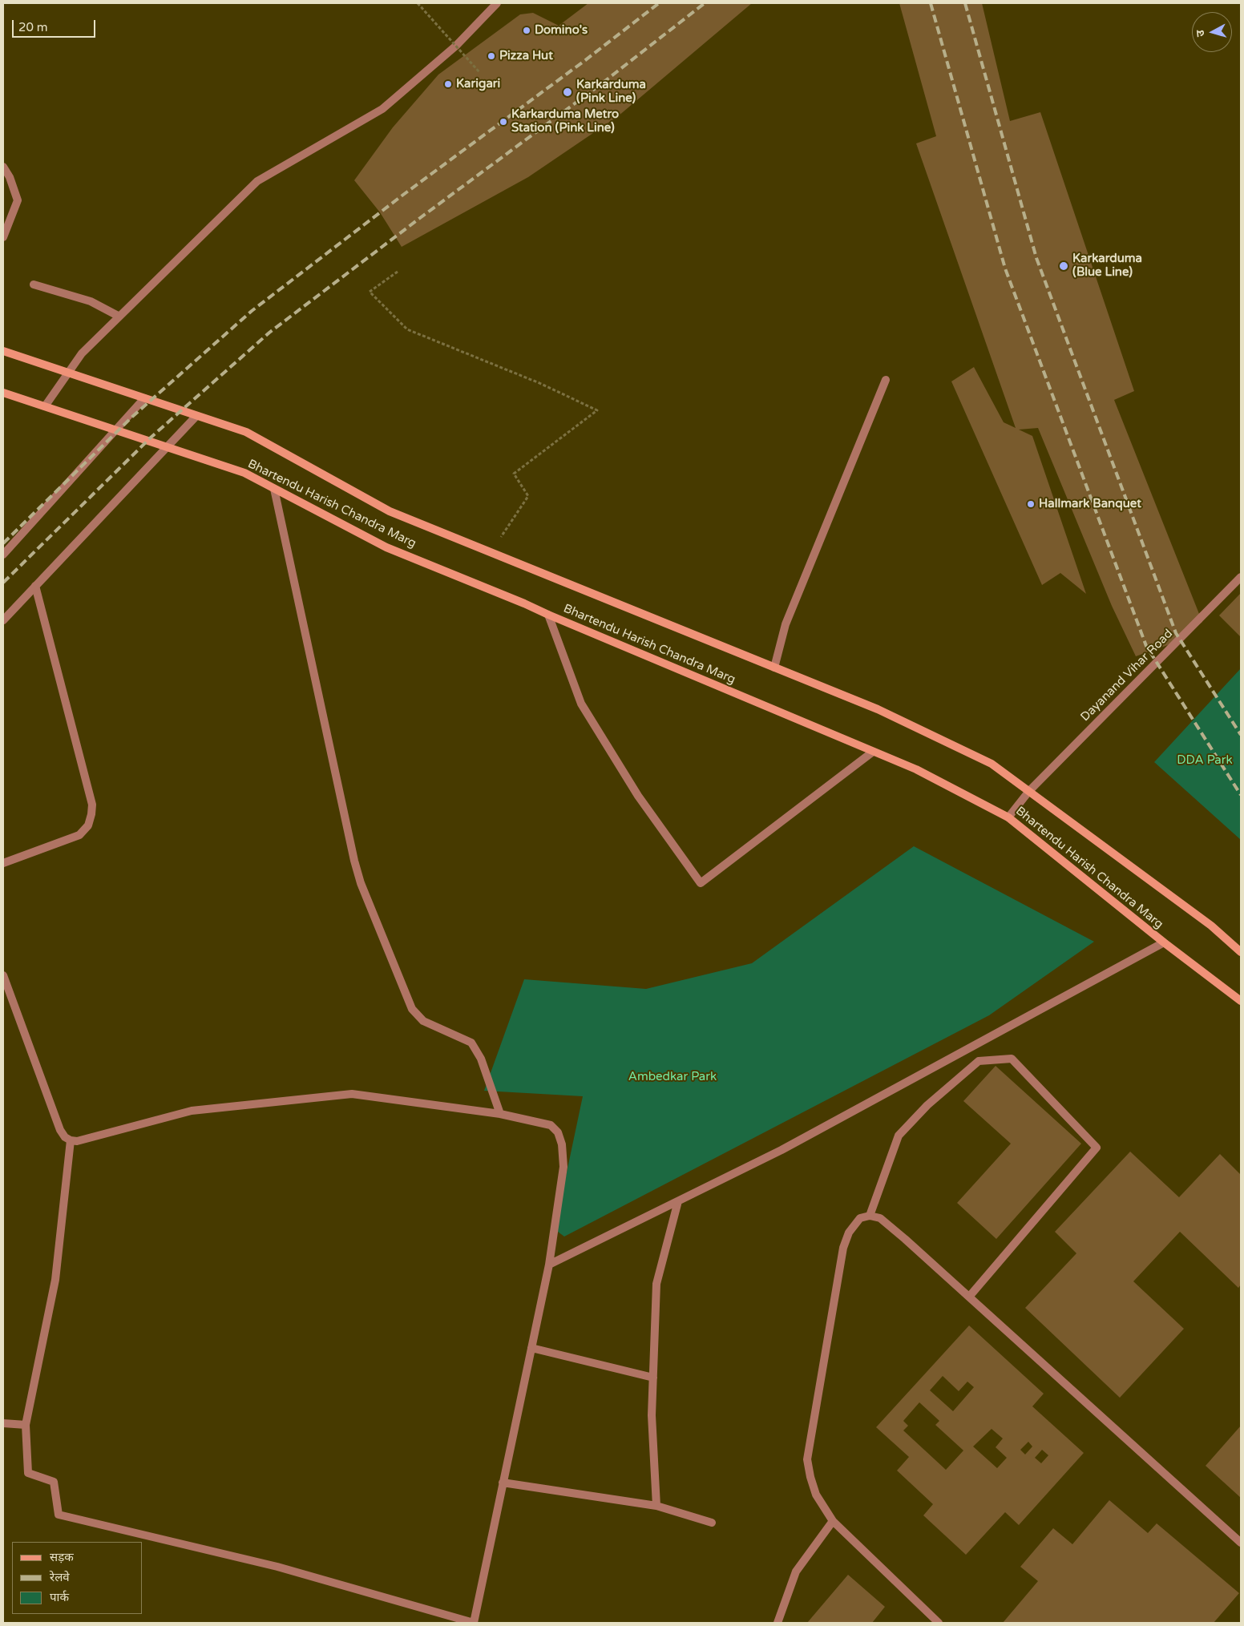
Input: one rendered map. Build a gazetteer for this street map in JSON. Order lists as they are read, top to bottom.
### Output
{
  "streets": {
    "main road": ["Bhartendu Harish Chandra Marg"],
    "street": ["Dayanand Vihar Road"]
  },
  "crossings": [
    ["Bhartendu Harish Chandra Marg", "Dayanand Vihar Road"]
  ],
  "parks": ["DDA Park", "Ambedkar Park"],
  "places": [
    "Domino's",
    "Pizza Hut",
    "Karigari",
    "Karkarduma (Pink Line)",
    "Karkarduma Metro Station (Pink Line)",
    "Karkarduma (Blue Line)",
    "Hallmark Banquet"
  ],
  "legend": ["सड़क", "रेलवे", "पार्क"],
  "scale_bar": "20 m",
  "north": "left"
}
